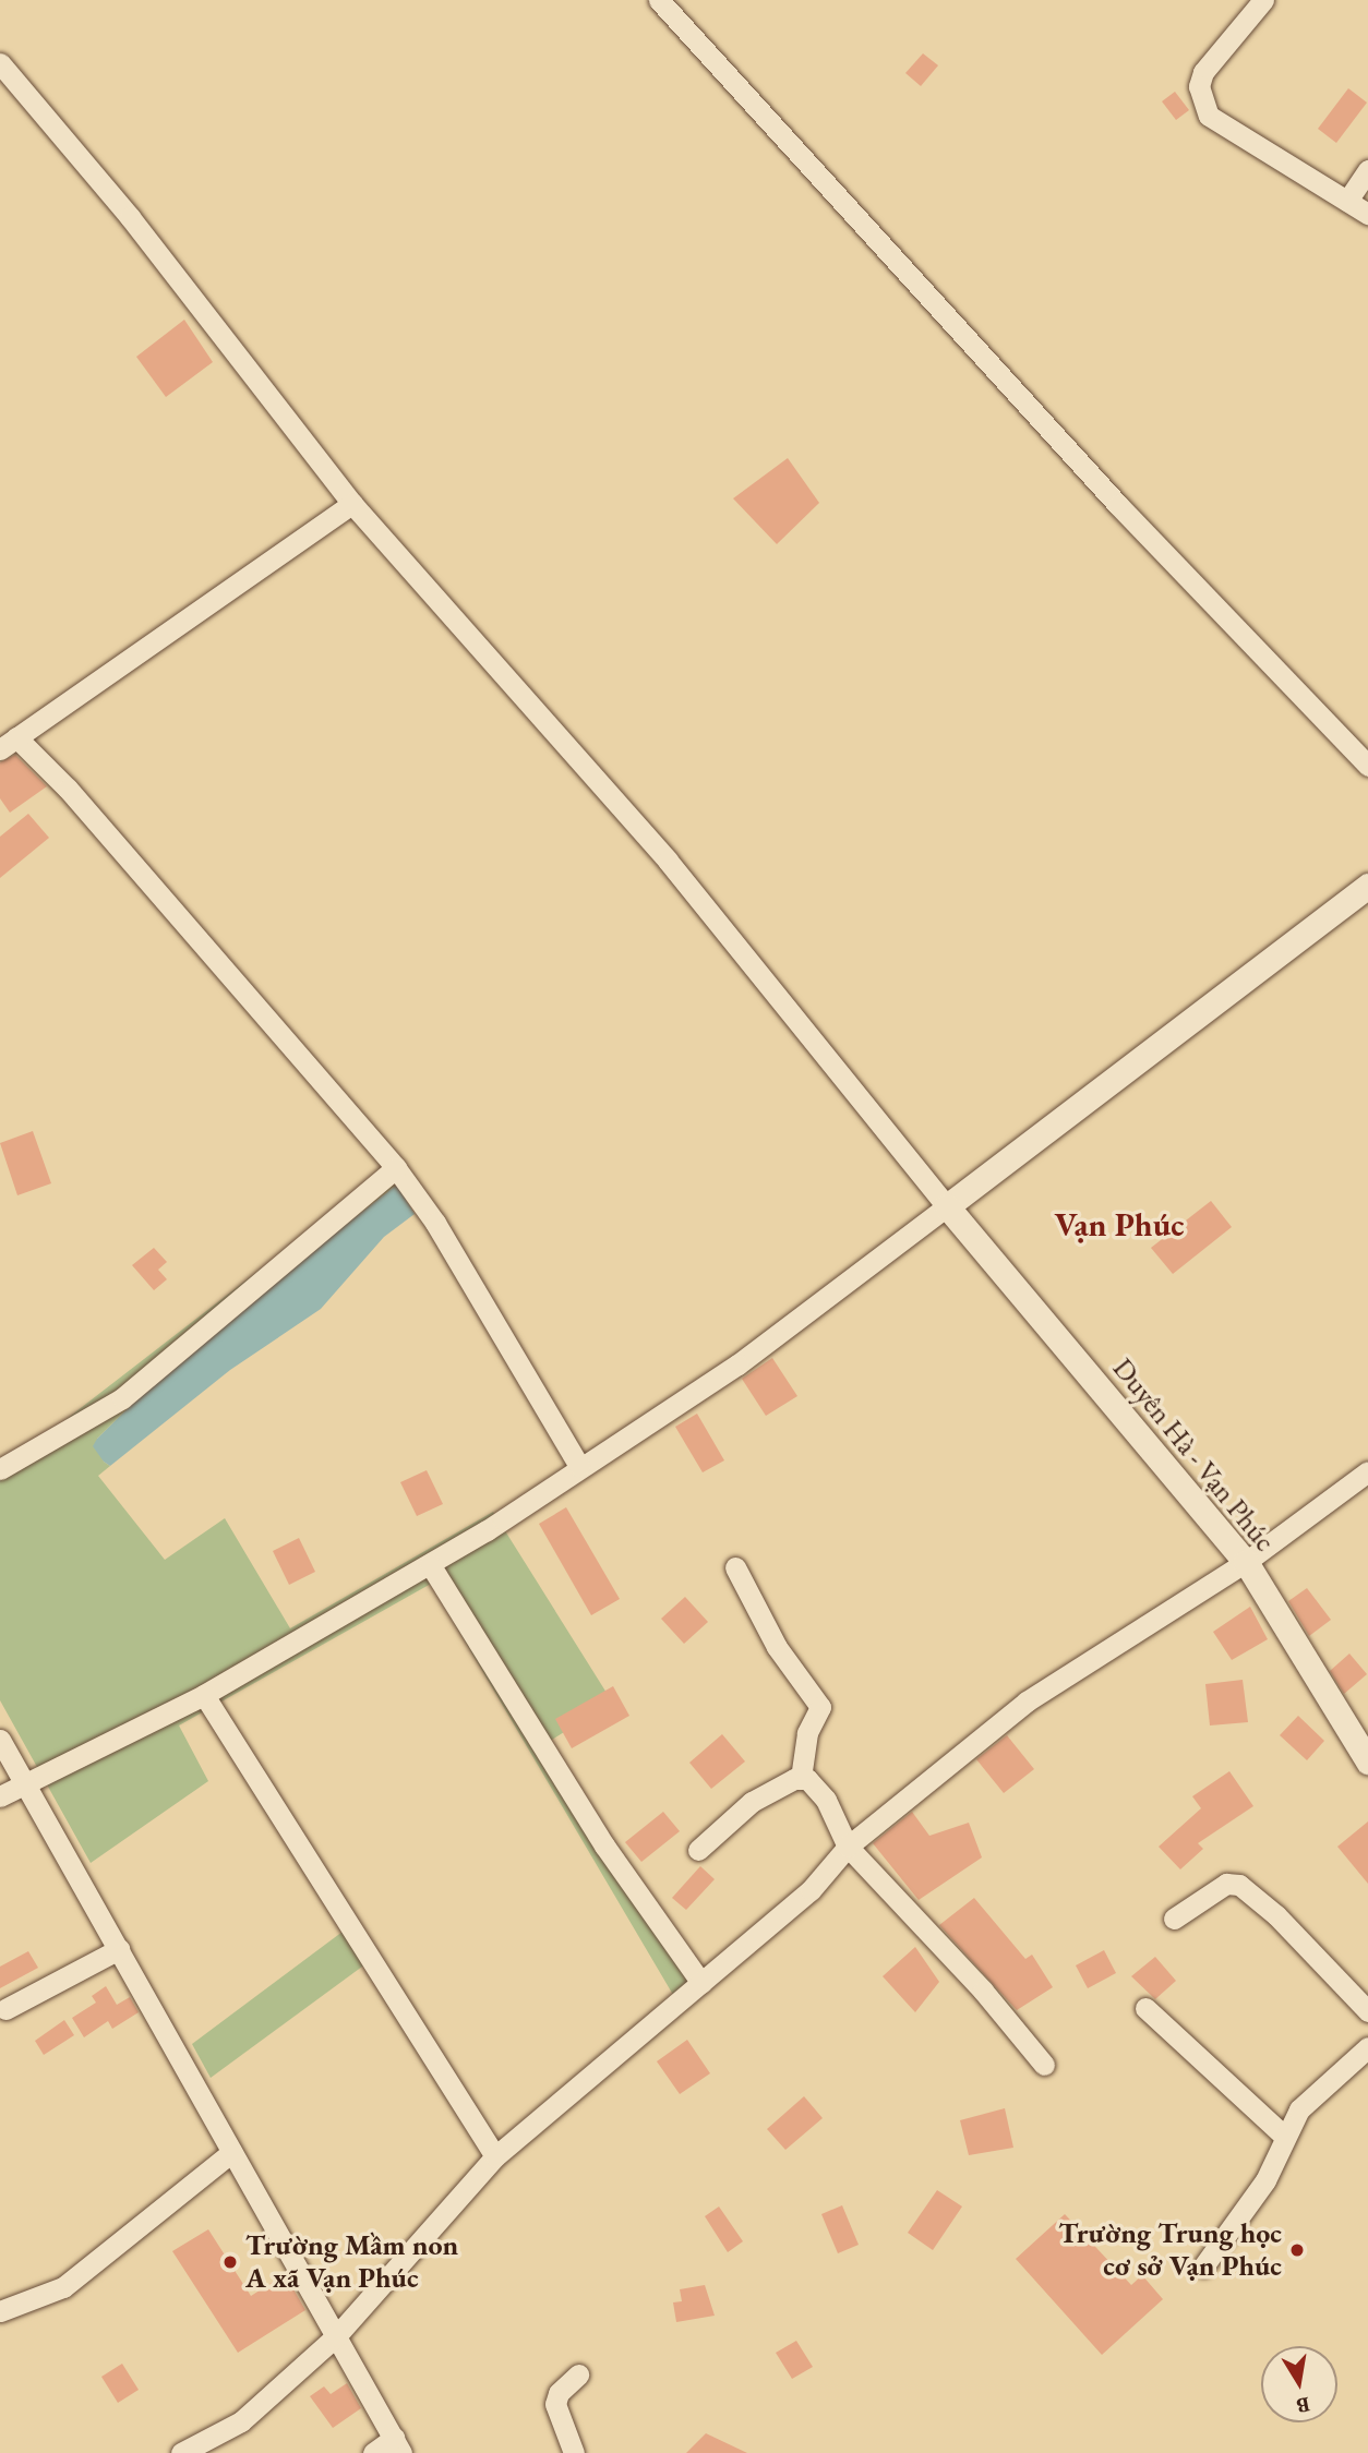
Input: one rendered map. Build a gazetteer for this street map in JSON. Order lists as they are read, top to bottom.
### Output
{
  "streets": {
    "street": ["Duyên Hà - Vạn Phúc"]
  },
  "districts": ["Vạn Phúc"],
  "places": ["Trường Trung học cơ sở Vạn Phúc", "Trường Mầm non A xã Vạn Phúc"],
  "north": "bottom"
}
